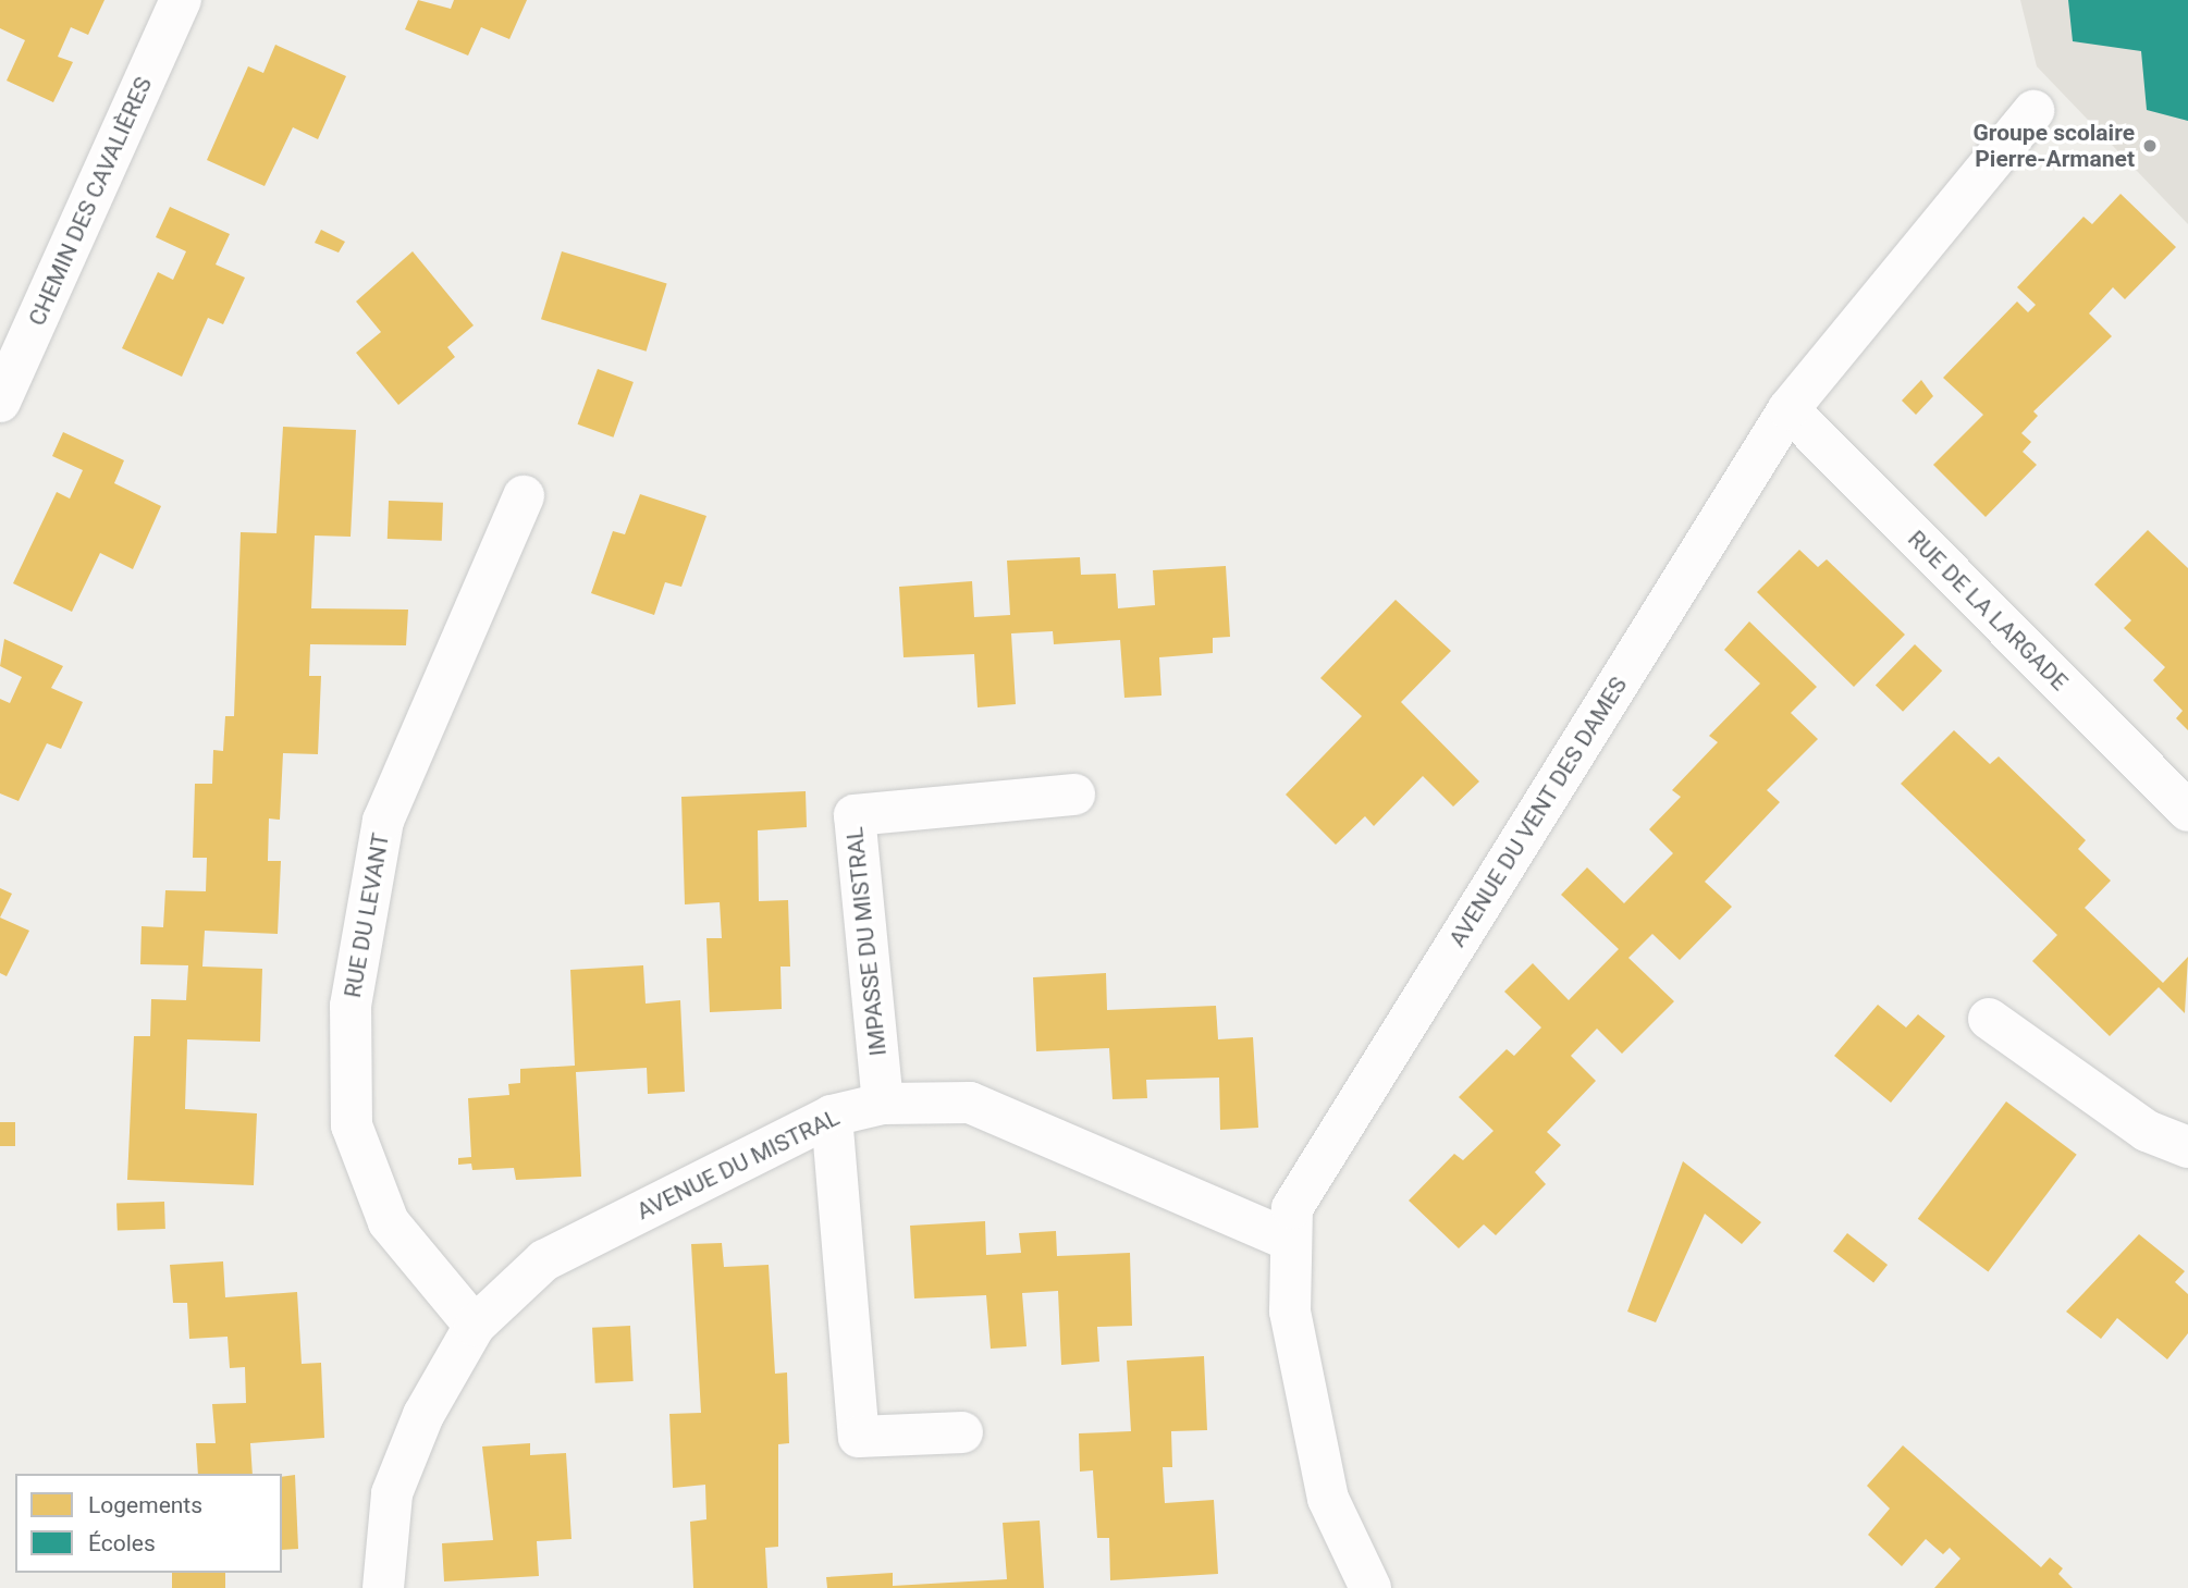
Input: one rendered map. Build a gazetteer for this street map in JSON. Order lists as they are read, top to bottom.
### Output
{
  "streets": {
    "street": [
      "CHEMIN DES CAVALIÈRES",
      "RUE DE LA LARGADE",
      "AVENUE DU VENT DES DAMES",
      "RUE DU LEVANT",
      "IMPASSE DU MISTRAL",
      "AVENUE DU MISTRAL"
    ]
  },
  "crossings": [
    ["RUE DE LA LARGADE", "AVENUE DU VENT DES DAMES"],
    ["AVENUE DU VENT DES DAMES", "AVENUE DU MISTRAL"],
    ["RUE DU LEVANT", "AVENUE DU MISTRAL"],
    ["IMPASSE DU MISTRAL", "AVENUE DU MISTRAL"]
  ],
  "places": ["Groupe scolaire Pierre-Armanet"],
  "legend": ["Logements", "Écoles"]
}
